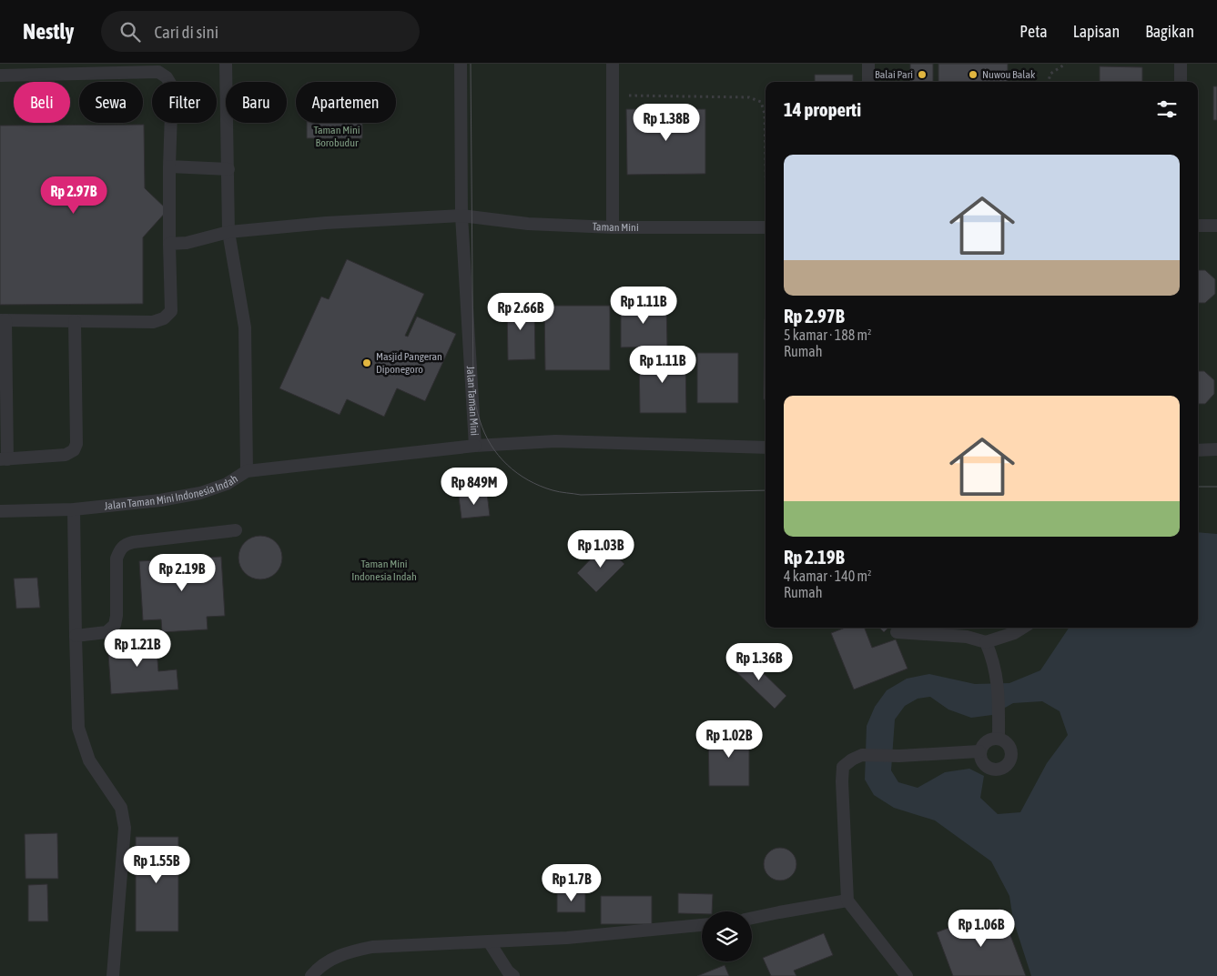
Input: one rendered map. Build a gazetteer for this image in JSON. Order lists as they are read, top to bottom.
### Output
{
  "streets": {
    "lane": ["Taman Mini", "Jalan Taman Mini", "Jalan Taman Mini Indonesia Indah"]
  },
  "crossings": [
    ["Taman Mini", "Jalan Taman Mini"],
    ["Jalan Taman Mini", "Jalan Taman Mini Indonesia Indah"]
  ],
  "parks": ["Taman Mini Borobudur", "Taman Mini Indonesia Indah"],
  "places": ["Balai Pari", "Nuwou Balak", "Masjid Pangeran Diponegoro"],
  "page": {
    "header": "Nestly",
    "search": "Cari di sini",
    "nav": ["Peta", "Lapisan", "Bagikan"],
    "chip": [
      "Beli",
      "Sewa",
      "Filter",
      "Baru",
      "Apartemen"
    ],
    "heading": "14 properti",
    "price": [
      "Rp 1.38B",
      "Rp 2.97B",
      "Rp 1.11B",
      "Rp 2.66B",
      "Rp 1.11B",
      "Rp 849M",
      "Rp 1.03B",
      "Rp 2.19B",
      "Rp 1.21B",
      "Rp 1.36B",
      "Rp 1.02B",
      "Rp 1.55B",
      "Rp 1.7B",
      "Rp 1.06B"
    ],
    "list": [
      {
        "name": "Rp 2.97B",
        "note": "5 kamar · 188 m² · Rumah"
      },
      {
        "name": "Rp 2.19B",
        "note": "4 kamar · 140 m² · Rumah"
      }
    ]
  }
}
